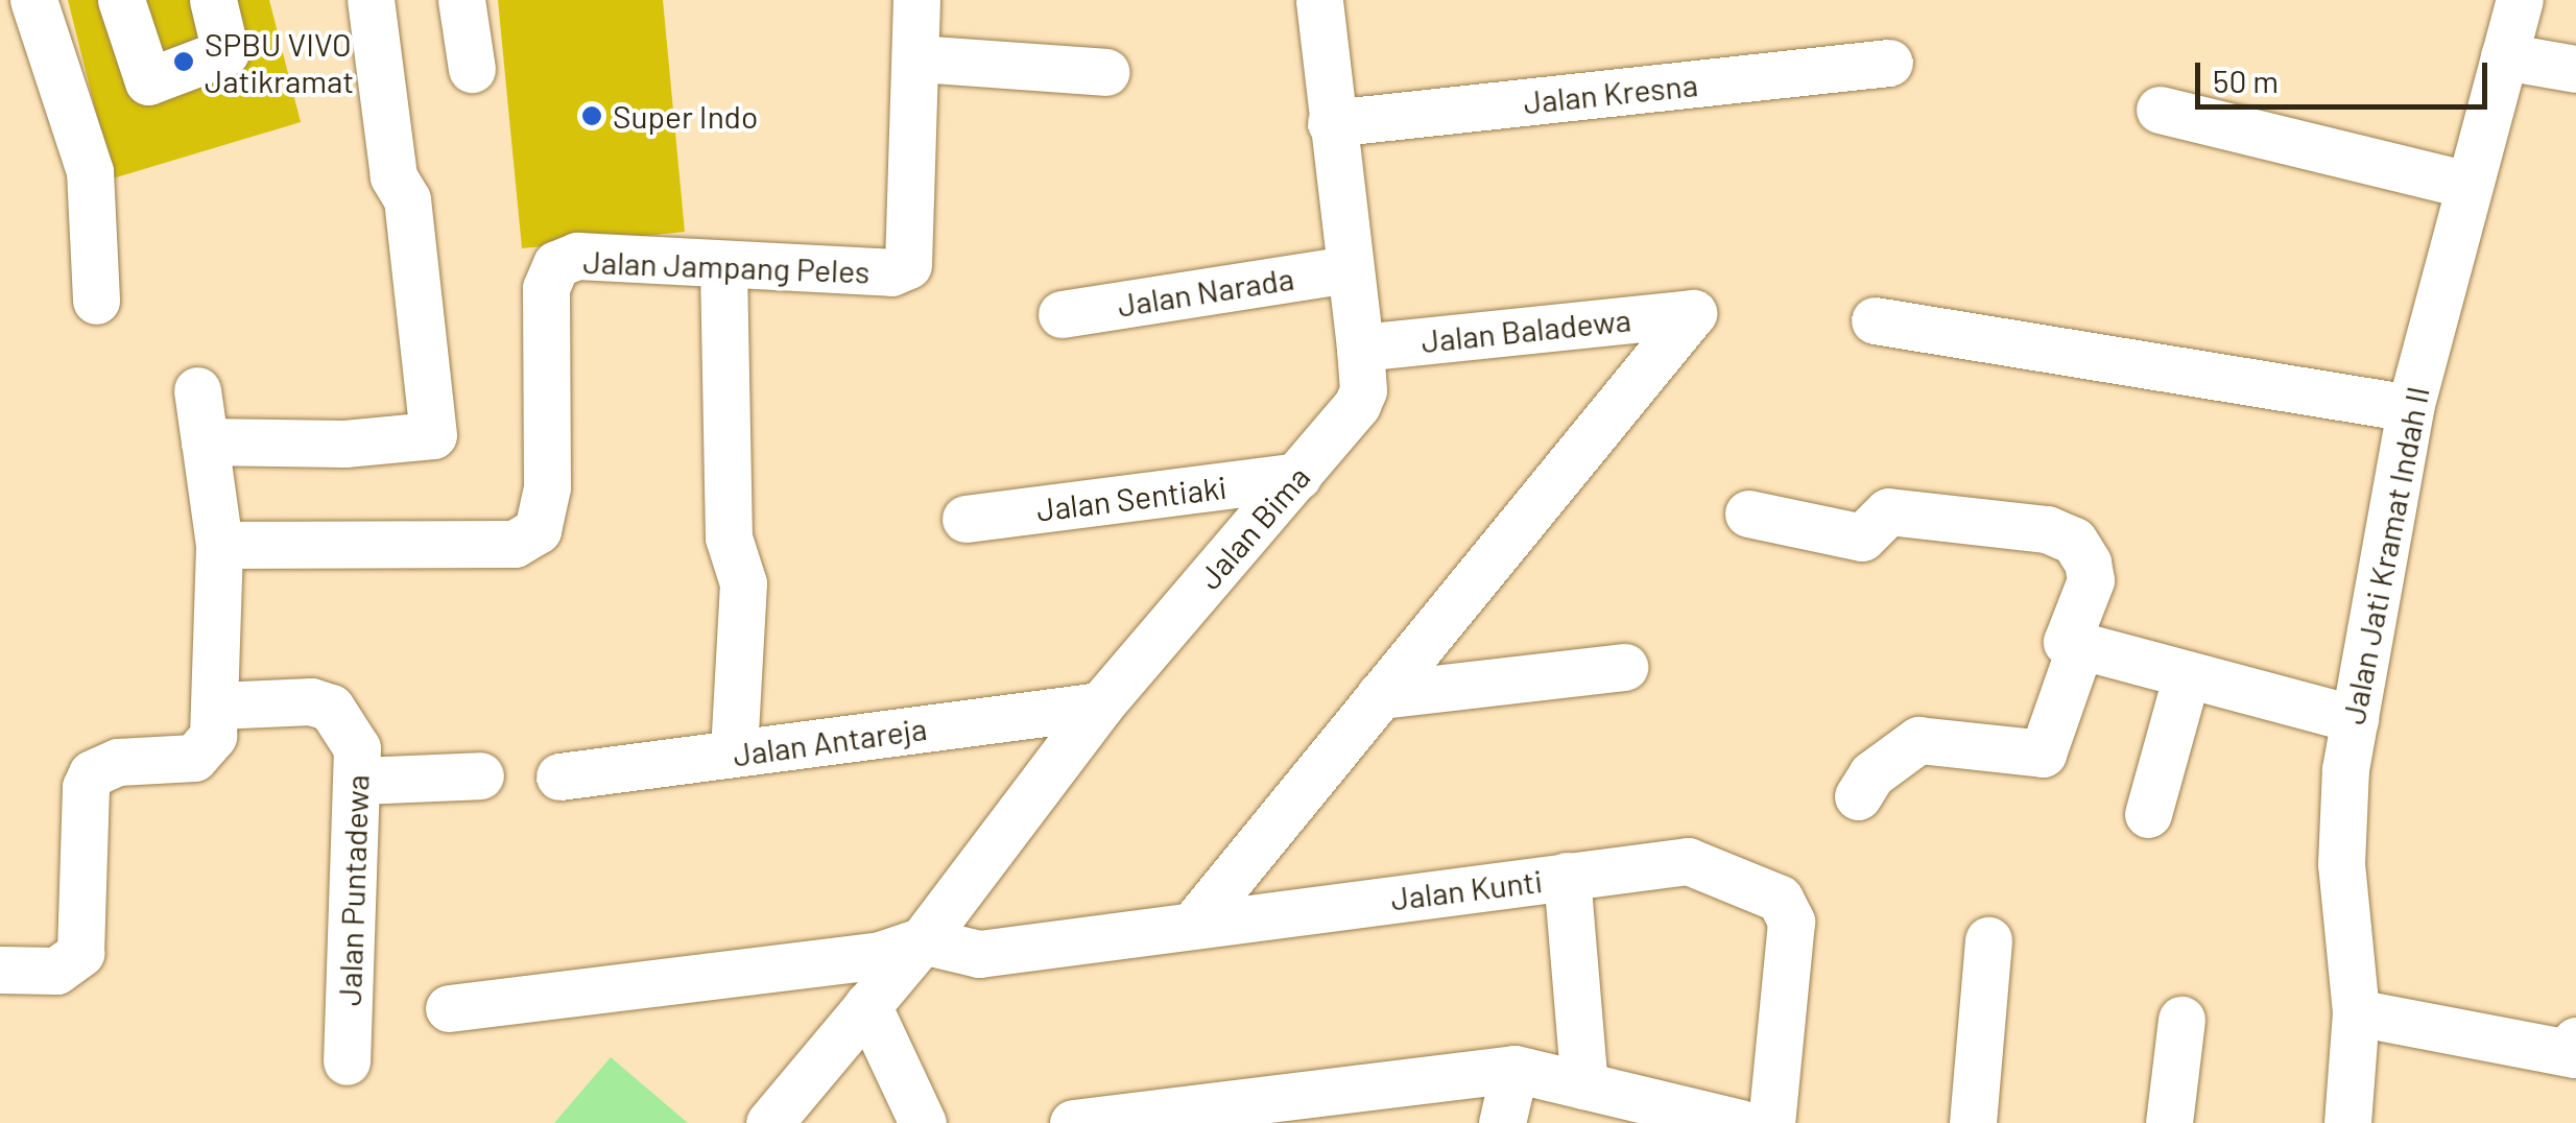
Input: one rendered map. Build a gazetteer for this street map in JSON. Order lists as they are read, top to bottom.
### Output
{
  "streets": {
    "street": [
      "Jalan Kresna",
      "Jalan Jampang Peles",
      "Jalan Narada",
      "Jalan Baladewa",
      "Jalan Sentiaki",
      "Jalan Bima",
      "Jalan Jati Kramat Indah II",
      "Jalan Antareja",
      "Jalan Kunti",
      "Jalan Puntadewa"
    ]
  },
  "crossings": [
    ["Jalan Kresna", "Jalan Bima"],
    ["Jalan Narada", "Jalan Bima"],
    ["Jalan Baladewa", "Jalan Bima"],
    ["Jalan Sentiaki", "Jalan Bima"],
    ["Jalan Bima", "Jalan Antareja"],
    ["Jalan Bima", "Jalan Kunti"]
  ],
  "places": ["SPBU VIVO Jatikramat", "Super Indo"],
  "scale_bar": "50 m"
}
